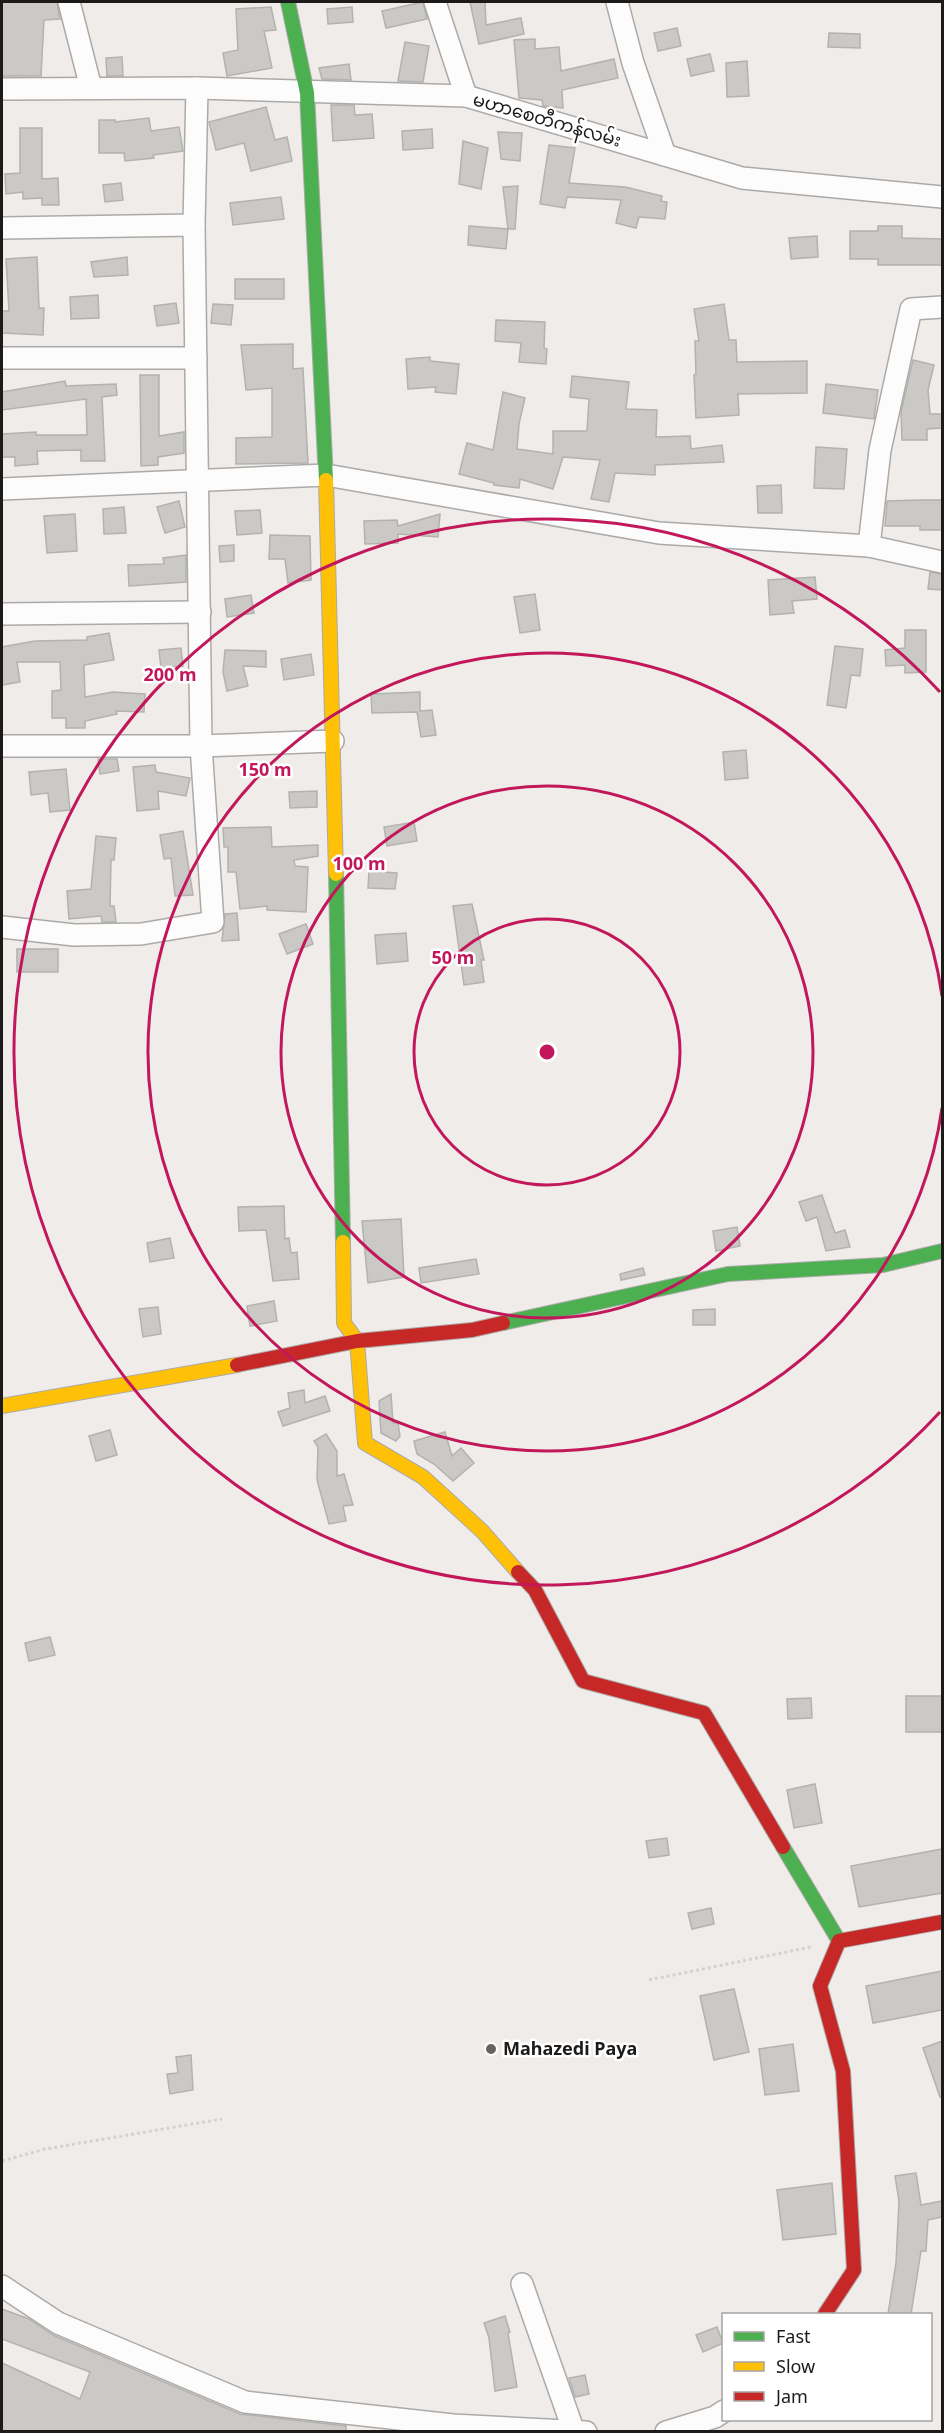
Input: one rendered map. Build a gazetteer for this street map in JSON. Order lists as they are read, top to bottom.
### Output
{
  "streets": {
    "street": ["မဟာစေတီကန်လမ်း"]
  },
  "places": ["Mahazedi Paya"],
  "legend": ["Fast", "Slow", "Jam"],
  "rings": [
    "200 m",
    "150 m",
    "100 m",
    "50 m"
  ]
}
